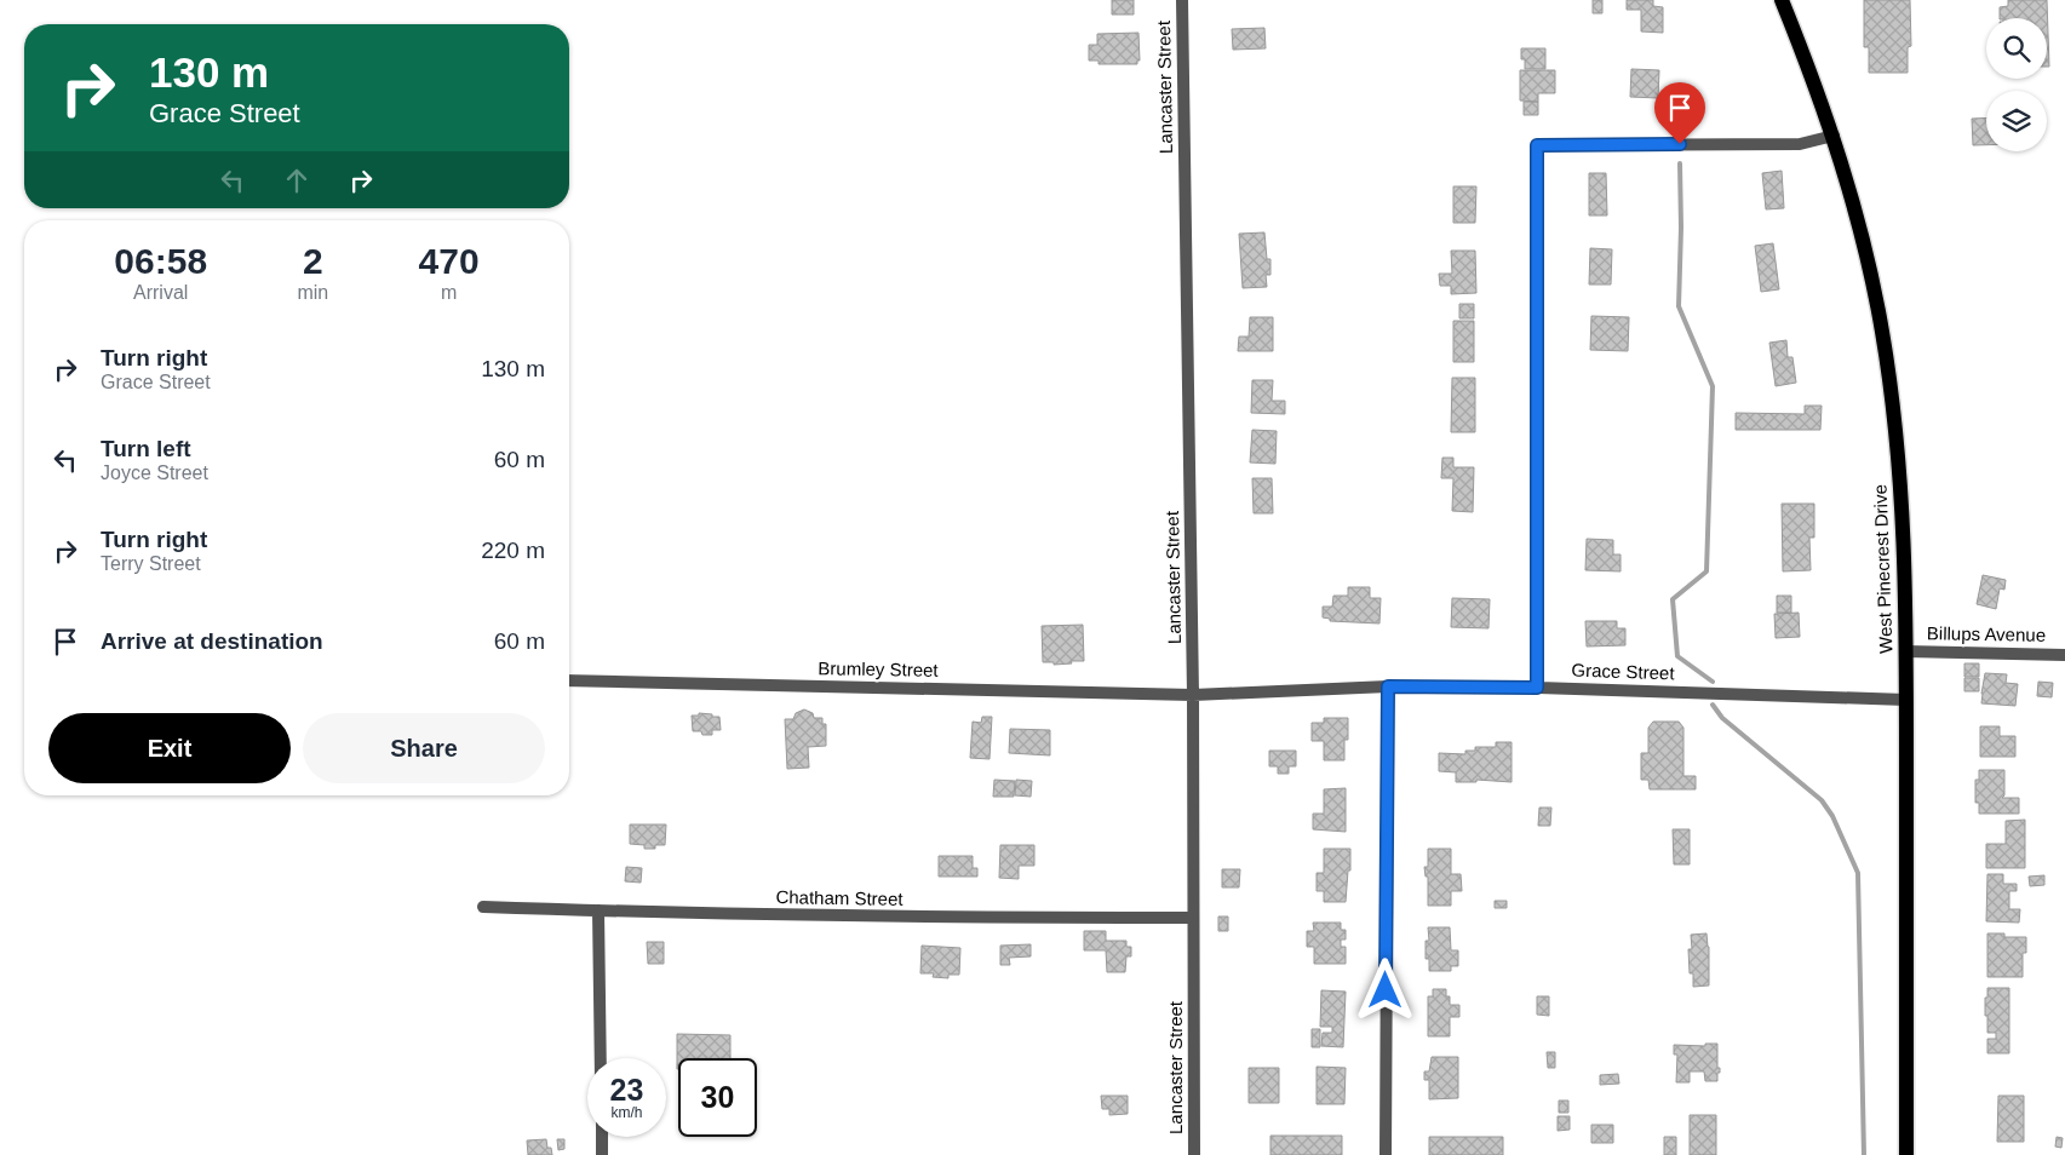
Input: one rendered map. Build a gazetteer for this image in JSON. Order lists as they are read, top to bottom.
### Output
{
  "streets": {
    "main road": ["West Pinecrest Drive"],
    "street": [
      "Lancaster Street",
      "Billups Avenue",
      "Brumley Street",
      "Grace Street",
      "Chatham Street"
    ]
  },
  "crossings": [
    ["Lancaster Street", "Brumley Street"],
    ["Lancaster Street", "Grace Street"],
    ["Lancaster Street", "Chatham Street"],
    ["West Pinecrest Drive", "Billups Avenue"],
    ["West Pinecrest Drive", "Grace Street"],
    ["Brumley Street", "Grace Street"]
  ],
  "page": {
    "turn": ["130 m", "Grace Street"],
    "eta": [
      "06:58",
      "Arrival",
      "2",
      "min",
      "470",
      "m"
    ],
    "list": [
      {
        "name": "Turn right",
        "note": "Grace Street",
        "value": "130 m"
      },
      {
        "name": "Turn left",
        "note": "Joyce Street",
        "value": "60 m"
      },
      {
        "name": "Turn right",
        "note": "Terry Street",
        "value": "220 m"
      },
      {
        "name": "Arrive at destination",
        "value": "60 m"
      }
    ],
    "buttons": ["Exit", "Share"],
    "speed": "23 km/h",
    "limit": "30"
  }
}
